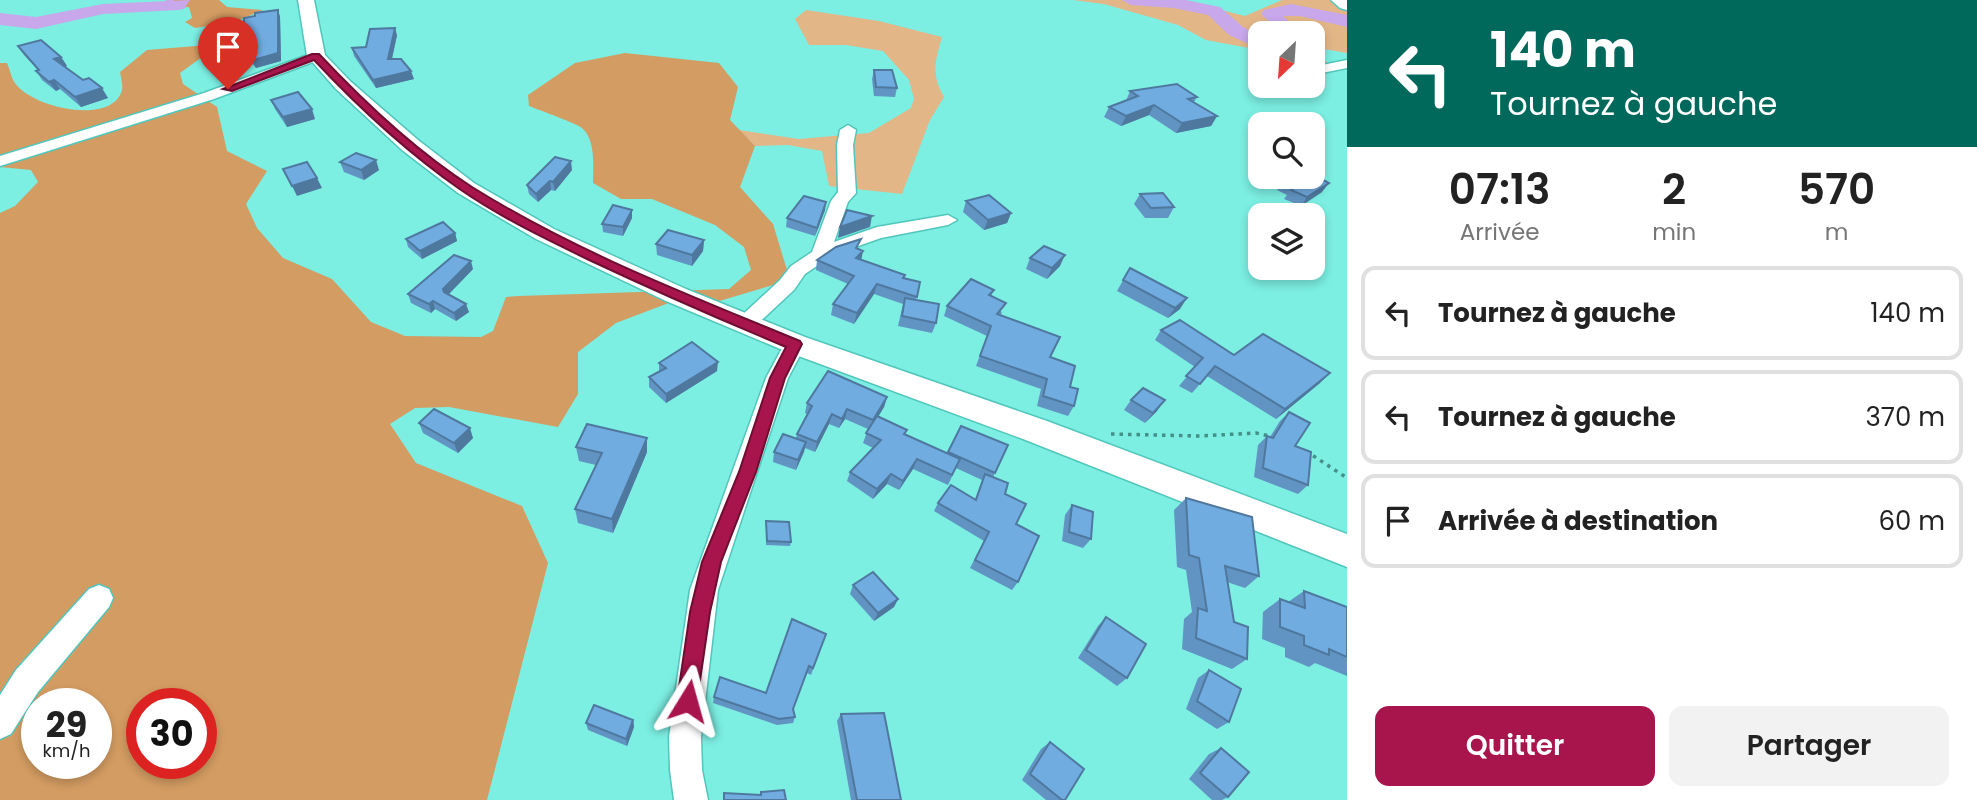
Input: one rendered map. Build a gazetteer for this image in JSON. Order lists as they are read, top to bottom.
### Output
{
  "north": "bottom left",
  "page": {
    "turn": ["140 m", "Tournez à gauche"],
    "eta": [
      "07:13",
      "Arrivée",
      "2",
      "min",
      "570",
      "m"
    ],
    "list": [
      {
        "name": "Tournez à gauche",
        "value": "140 m"
      },
      {
        "name": "Tournez à gauche",
        "value": "370 m"
      },
      {
        "name": "Arrivée à destination",
        "value": "60 m"
      }
    ],
    "speed": "29 km/h",
    "limit": "30",
    "buttons": ["Quitter", "Partager"]
  }
}
